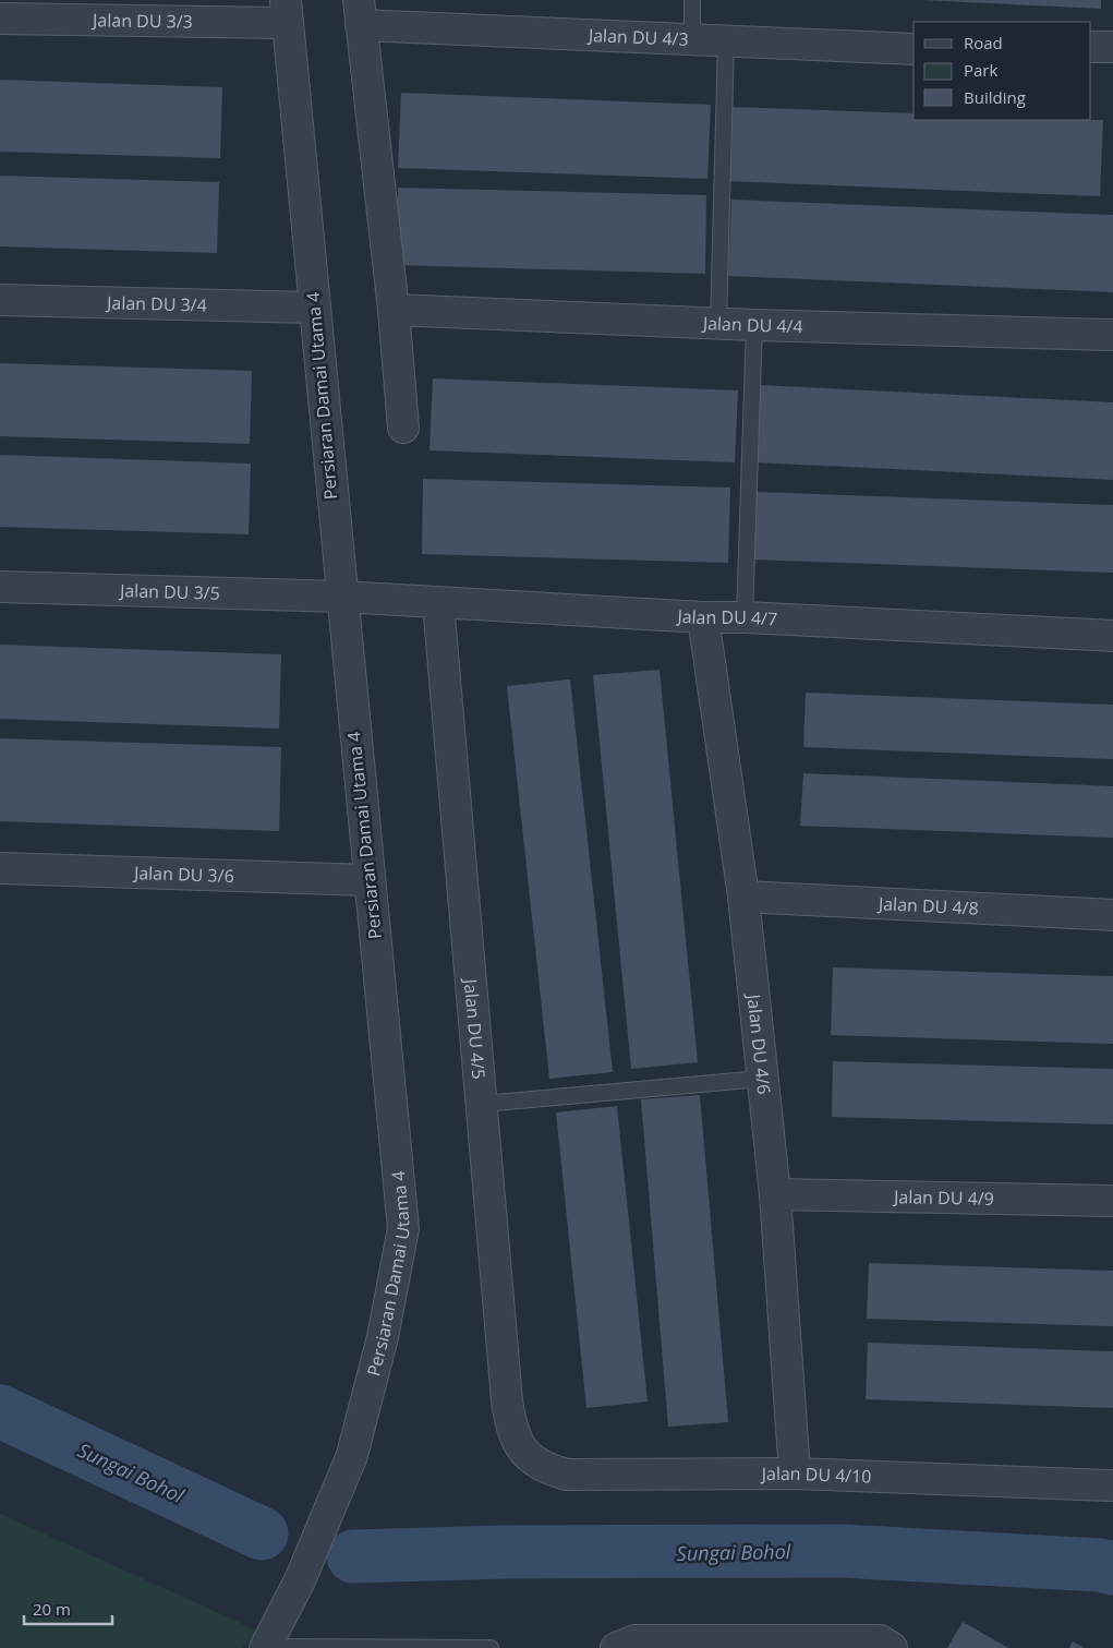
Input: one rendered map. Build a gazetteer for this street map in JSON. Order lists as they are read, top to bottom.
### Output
{
  "streets": {
    "street": [
      "Jalan DU 3/3",
      "Jalan DU 4/3",
      "Jalan DU 3/4",
      "Jalan DU 4/4",
      "Persiaran Damai Utama 4",
      "Jalan DU 3/5",
      "Jalan DU 4/7",
      "Jalan DU 3/6",
      "Jalan DU 4/8",
      "Jalan DU 4/5",
      "Jalan DU 4/6",
      "Jalan DU 4/9",
      "Jalan DU 4/10"
    ]
  },
  "crossings": [
    ["Jalan DU 3/3", "Persiaran Damai Utama 4"],
    ["Jalan DU 3/4", "Persiaran Damai Utama 4"],
    ["Persiaran Damai Utama 4", "Jalan DU 3/5"],
    ["Persiaran Damai Utama 4", "Jalan DU 4/7"],
    ["Persiaran Damai Utama 4", "Jalan DU 3/6"],
    ["Jalan DU 3/5", "Jalan DU 4/7"],
    ["Jalan DU 4/7", "Jalan DU 4/5"],
    ["Jalan DU 4/7", "Jalan DU 4/6"],
    ["Jalan DU 4/8", "Jalan DU 4/6"],
    ["Jalan DU 4/5", "Jalan DU 4/10"],
    ["Jalan DU 4/6", "Jalan DU 4/9"],
    ["Jalan DU 4/6", "Jalan DU 4/10"]
  ],
  "water": ["Sungai Bohol"],
  "legend": ["Road", "Park", "Building"],
  "scale_bar": "20 m"
}
